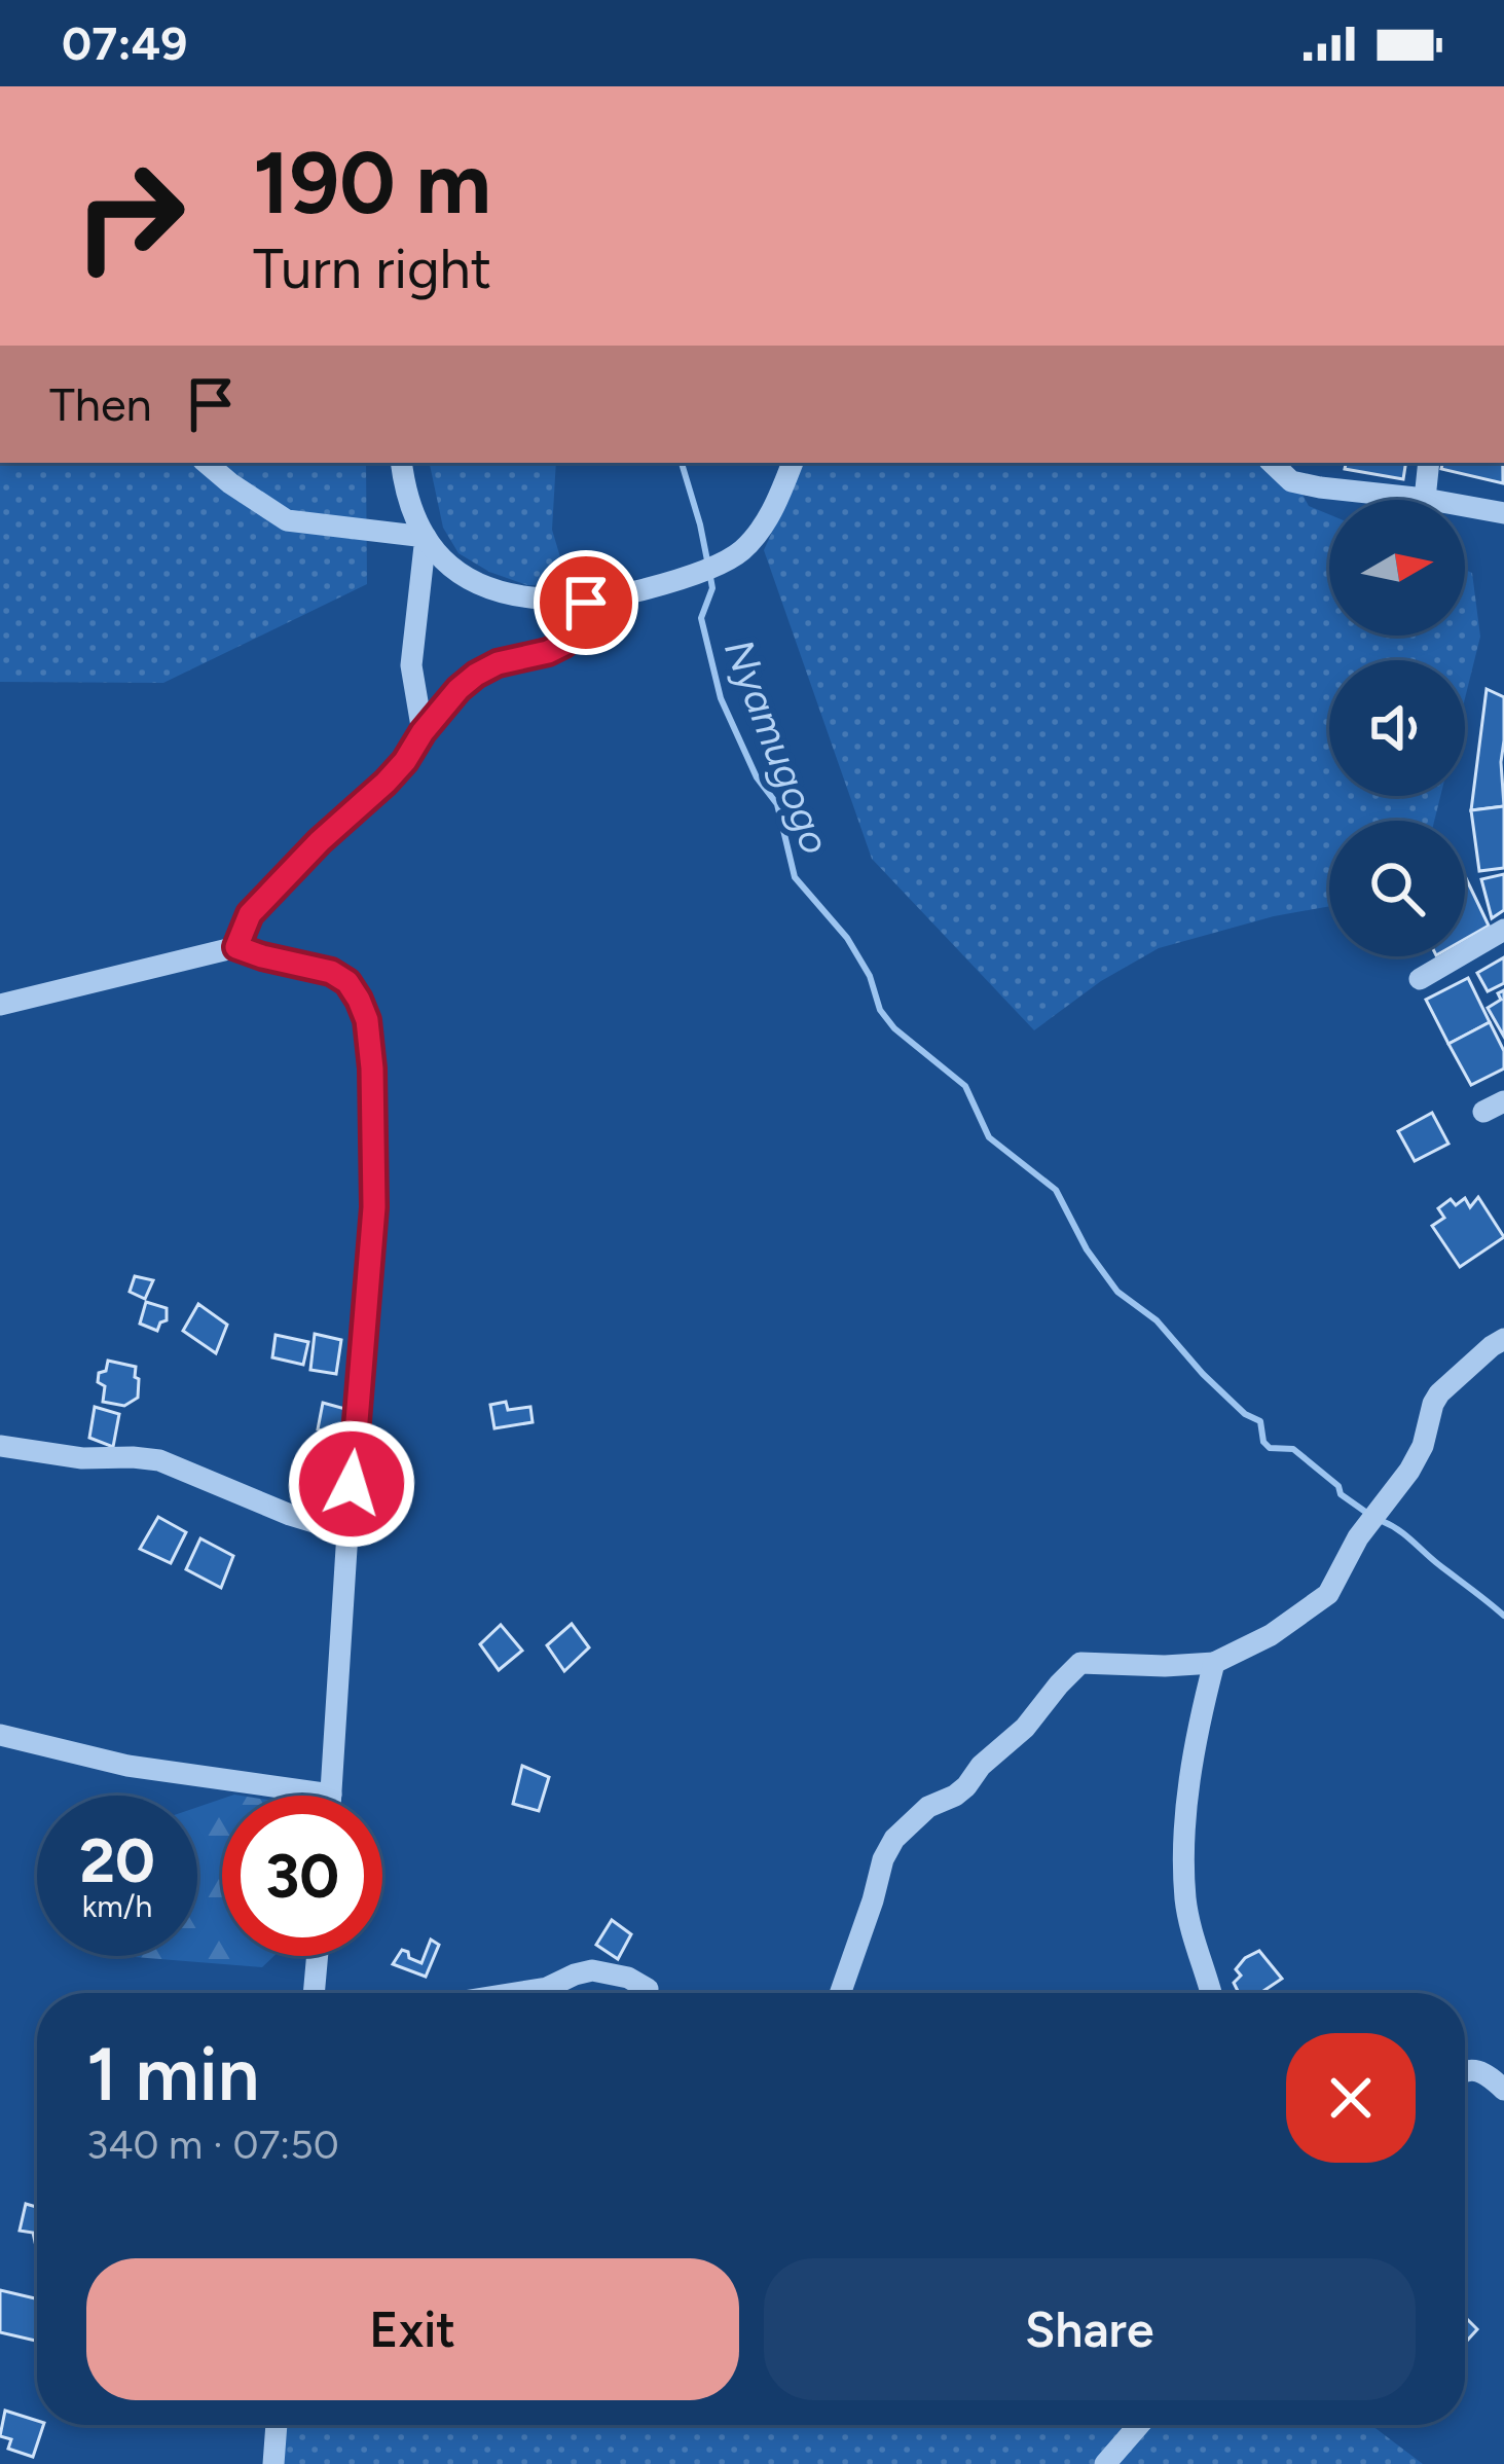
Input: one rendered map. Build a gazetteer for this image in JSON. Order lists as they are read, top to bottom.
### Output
{
  "water": ["Nyamugogo"],
  "north": "right",
  "page": {
    "status": "07:49",
    "turn": ["190 m", "Turn right"],
    "then": "Then",
    "speed": "20 km/h",
    "limit": "30",
    "heading": ["1 min", "340 m · 07:50"],
    "buttons": ["Exit", "Share"]
  }
}
